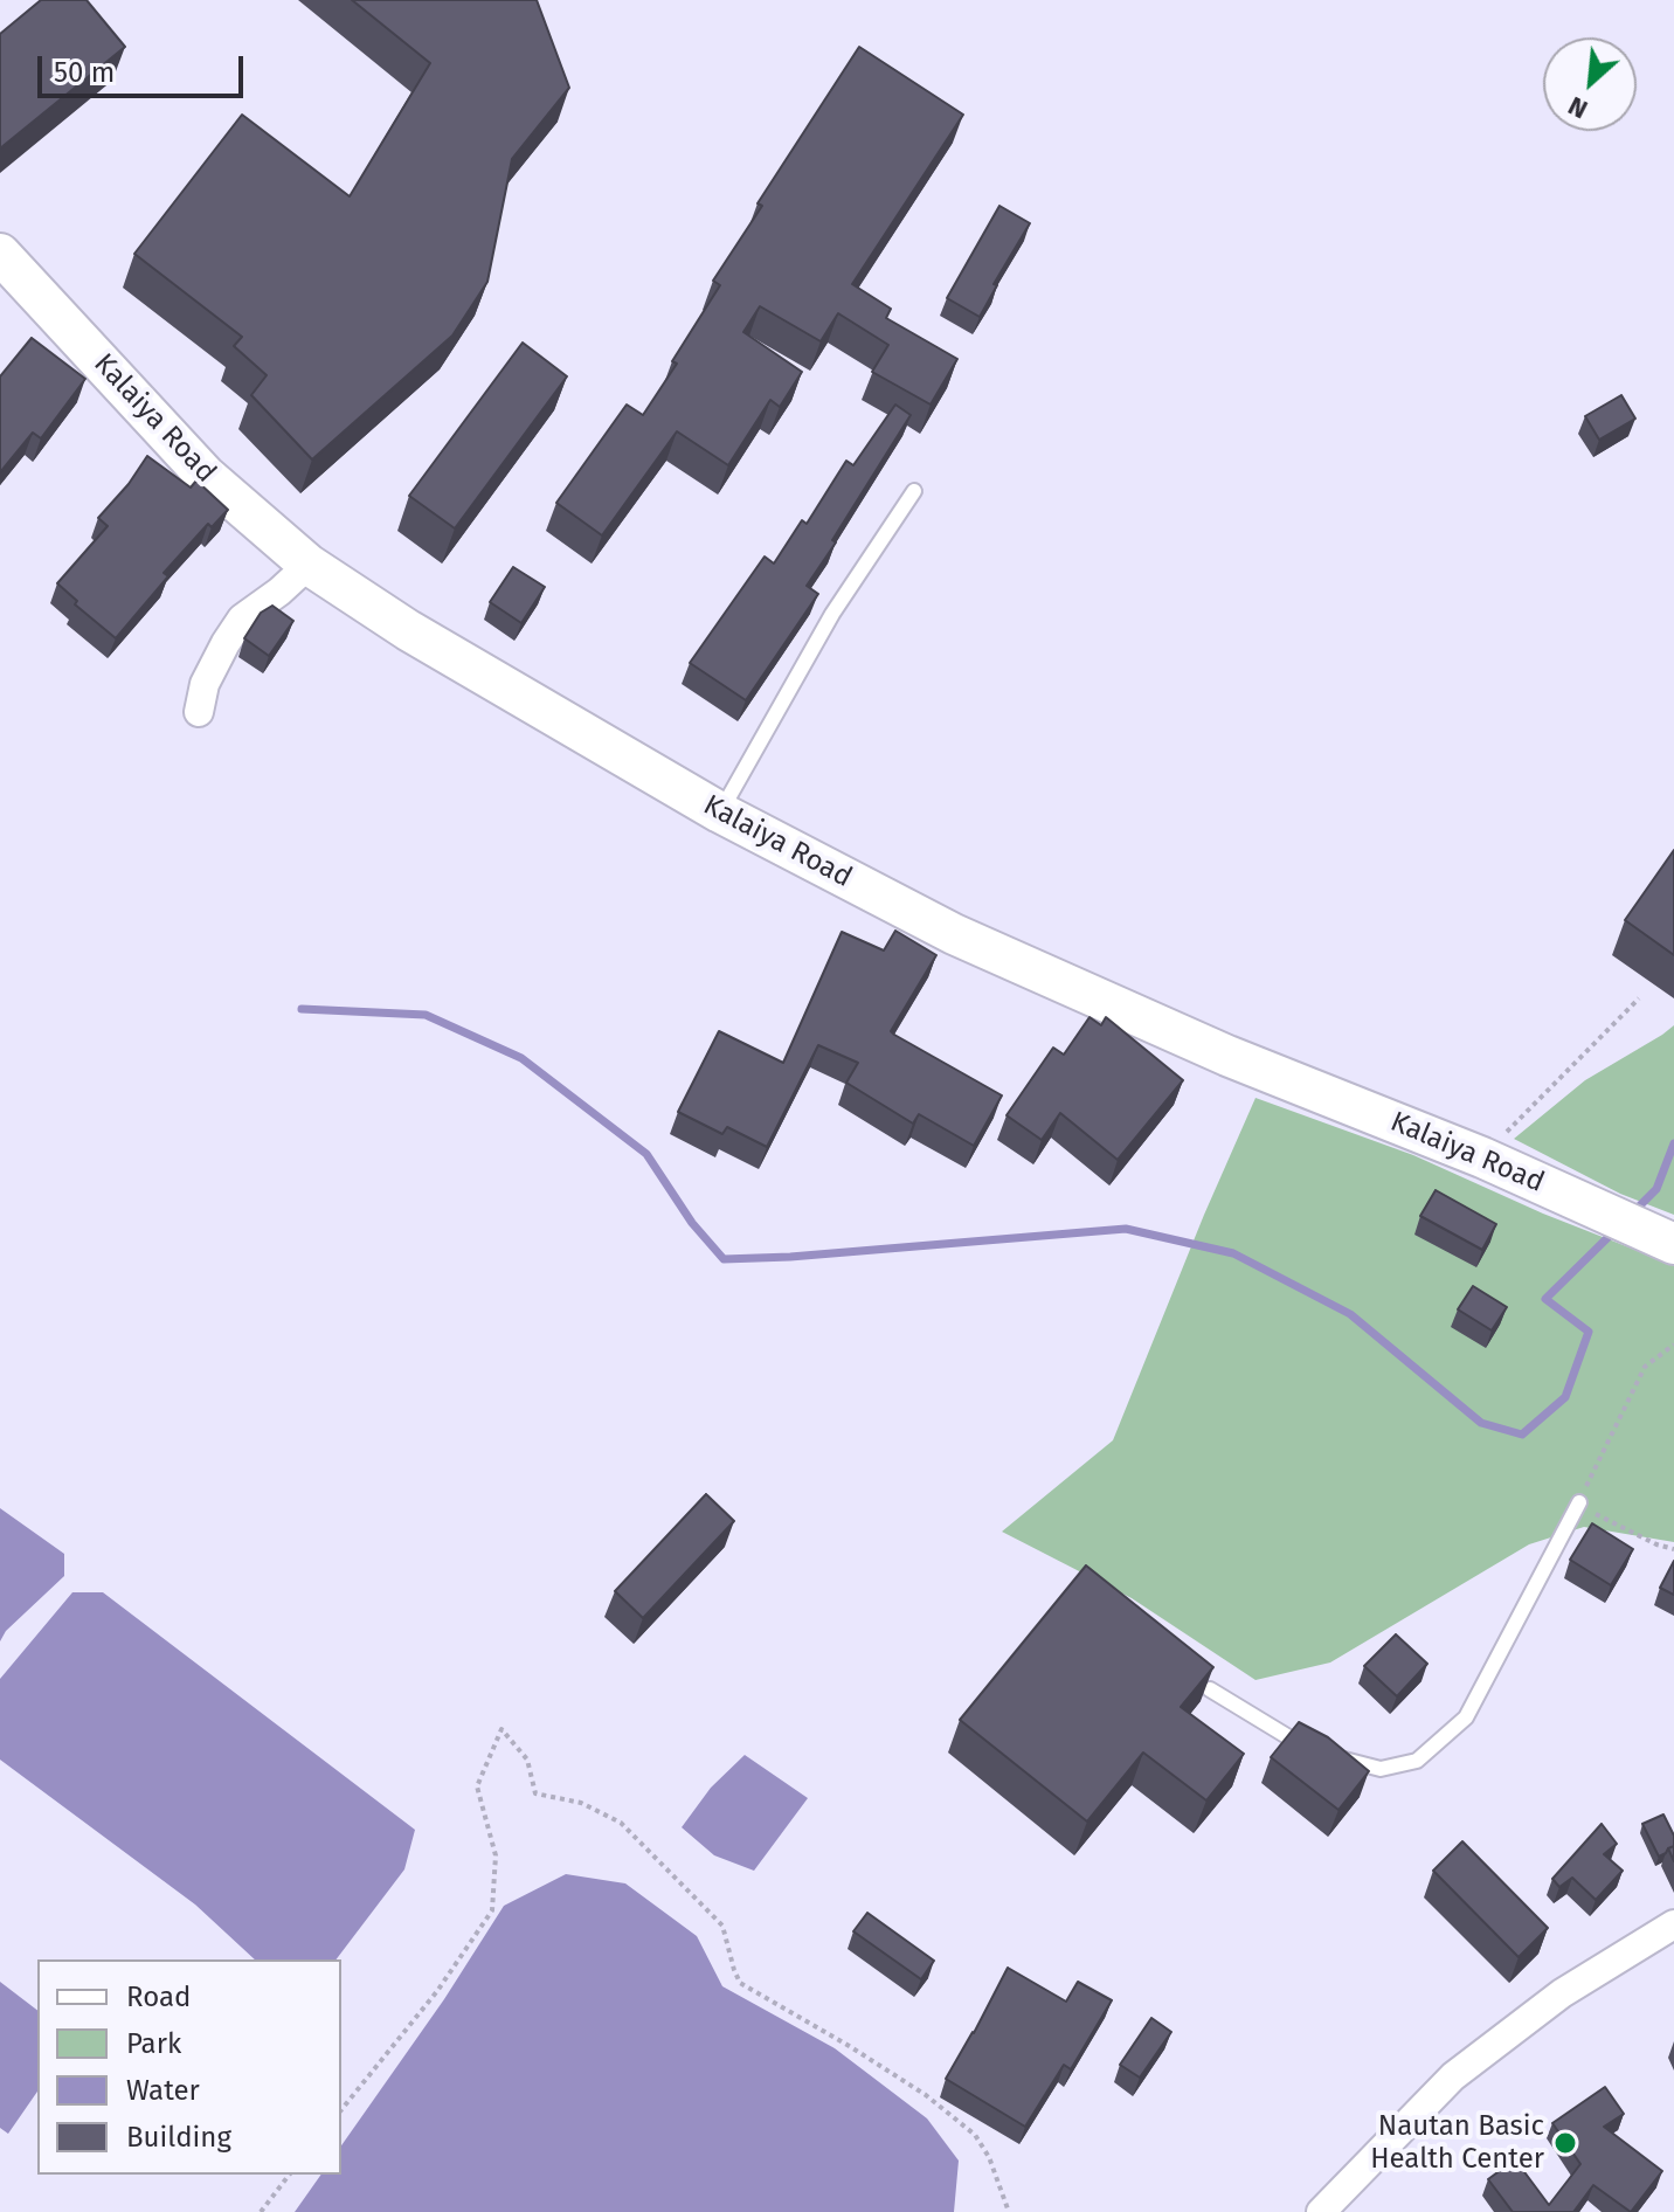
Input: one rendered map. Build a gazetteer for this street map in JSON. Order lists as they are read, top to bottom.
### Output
{
  "streets": {
    "main road": ["Kalaiya Road"]
  },
  "places": ["Nautan Basic Health Center"],
  "legend": [
    "Road",
    "Park",
    "Water",
    "Building"
  ],
  "scale_bar": "50 m",
  "north": "bottom left"
}
